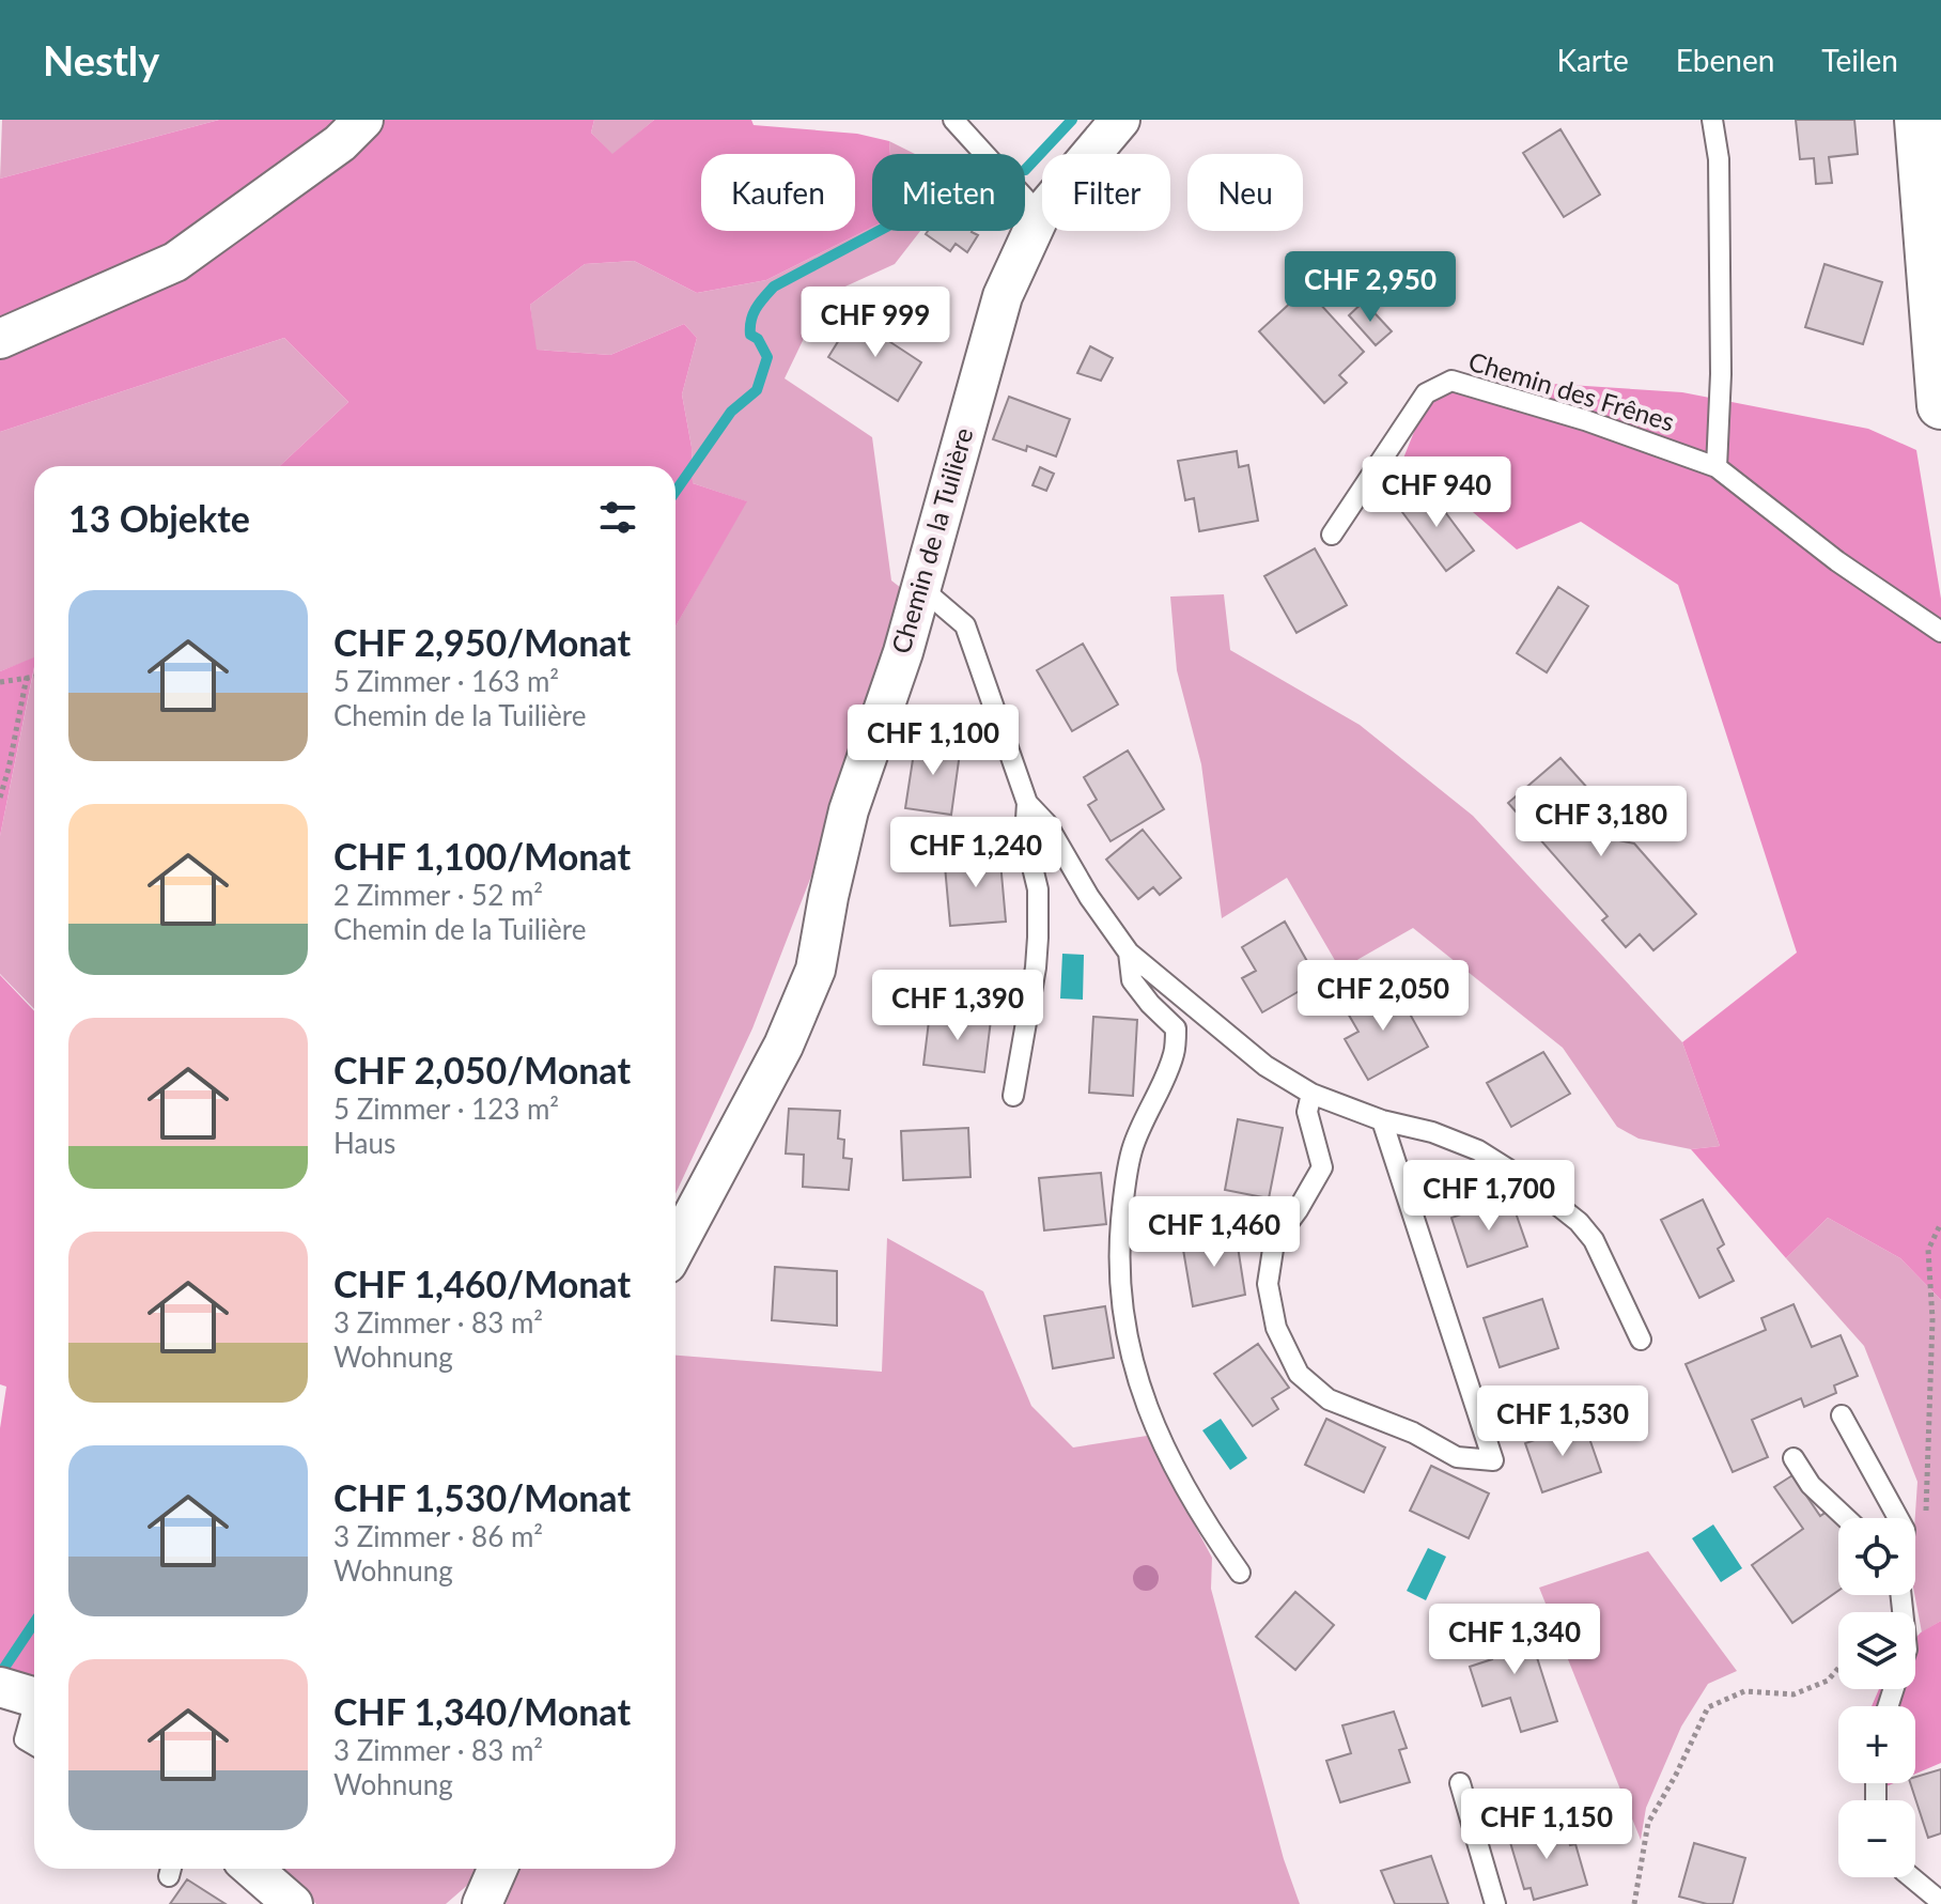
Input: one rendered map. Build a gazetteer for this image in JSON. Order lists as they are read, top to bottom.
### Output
{
  "streets": {
    "street": ["Chemin de la Tuilière"],
    "lane": ["Chemin des Frênes"]
  },
  "page": {
    "header": "Nestly",
    "nav": ["Karte", "Ebenen", "Teilen"],
    "chip": [
      "Kaufen",
      "Mieten",
      "Filter",
      "Neu"
    ],
    "price": [
      "CHF 2,950",
      "CHF 999",
      "CHF 940",
      "CHF 1,100",
      "CHF 3,180",
      "CHF 1,240",
      "CHF 2,050",
      "CHF 1,390",
      "CHF 1,700",
      "CHF 1,460",
      "CHF 1,530",
      "CHF 1,340",
      "CHF 1,150"
    ],
    "heading": "13 Objekte",
    "list": [
      {
        "name": "CHF 2,950/Monat",
        "note": "5 Zimmer · 163 m² · Chemin de la Tuilière"
      },
      {
        "name": "CHF 1,100/Monat",
        "note": "2 Zimmer · 52 m² · Chemin de la Tuilière"
      },
      {
        "name": "CHF 2,050/Monat",
        "note": "5 Zimmer · 123 m² · Haus"
      },
      {
        "name": "CHF 1,460/Monat",
        "note": "3 Zimmer · 83 m² · Wohnung"
      },
      {
        "name": "CHF 1,530/Monat",
        "note": "3 Zimmer · 86 m² · Wohnung"
      },
      {
        "name": "CHF 1,340/Monat",
        "note": "3 Zimmer · 83 m² · Wohnung"
      }
    ],
    "map_buttons": ["+", "−"]
  }
}
